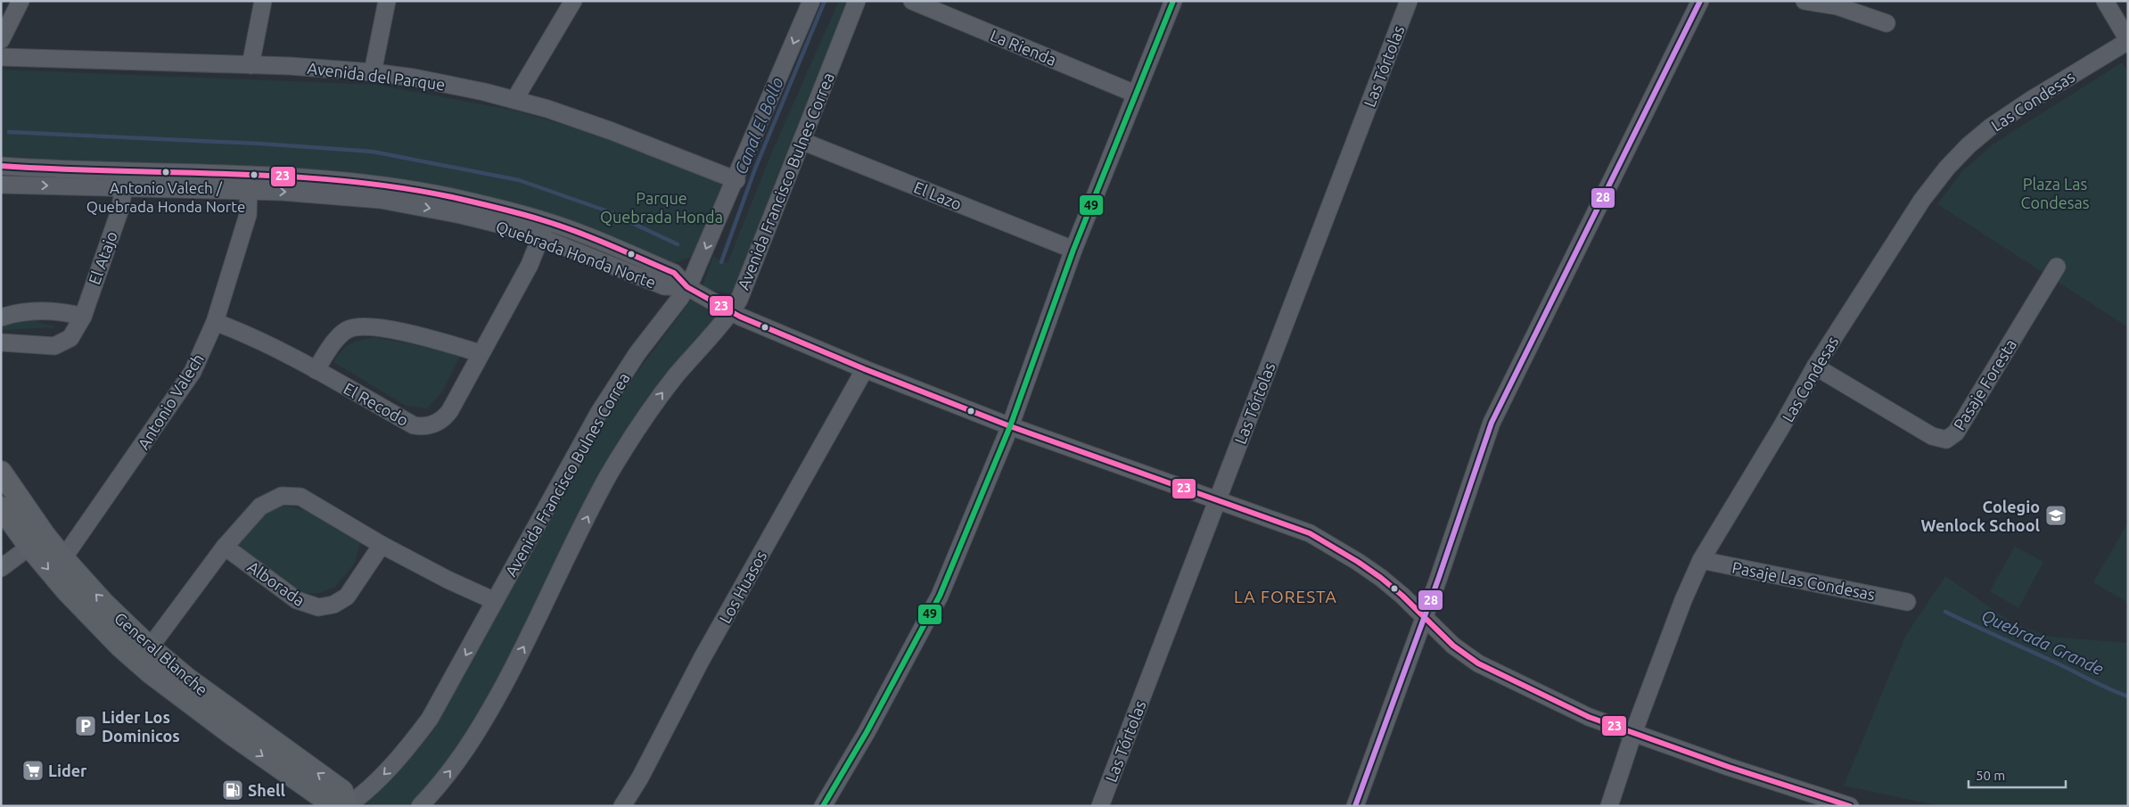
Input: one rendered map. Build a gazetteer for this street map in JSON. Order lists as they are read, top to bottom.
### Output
{
  "streets": {
    "main road": ["General Blanche"],
    "street": [
      "La Rienda",
      "Las Tórtolas",
      "Avenida del Parque",
      "Las Condesas",
      "Avenida Francisco Bulnes Correa",
      "El Lazo",
      "Quebrada Honda Norte",
      "El Atajo",
      "Pasaje Foresta",
      "Antonio Valech",
      "El Recodo",
      "Pasaje Las Condesas",
      "Alborada",
      "Los Huasos"
    ]
  },
  "crossings": [
    ["Avenida del Parque", "Avenida Francisco Bulnes Correa"],
    ["Las Condesas", "Pasaje Foresta"],
    ["Las Condesas", "Pasaje Las Condesas"],
    ["Avenida Francisco Bulnes Correa", "El Lazo"],
    ["Avenida Francisco Bulnes Correa", "Quebrada Honda Norte"],
    ["Avenida Francisco Bulnes Correa", "General Blanche"],
    ["Quebrada Honda Norte", "El Atajo"],
    ["Quebrada Honda Norte", "Antonio Valech"],
    ["Quebrada Honda Norte", "El Recodo"],
    ["Antonio Valech", "El Recodo"],
    ["Antonio Valech", "General Blanche"]
  ],
  "districts": ["LA FORESTA"],
  "water": ["Canal El Bollo", "Quebrada Grande"],
  "parks": ["Plaza Las Condesas", "Parque Quebrada Honda"],
  "places": {
    "other": ["Antonio Valech / Quebrada Honda Norte"],
    "school or university": ["Colegio Wenlock School"],
    "parking": ["Lider Los Dominicos"],
    "supermarket": ["Lider"],
    "fuel station": ["Shell"]
  },
  "lines": ["transit line 49", "transit line 28", "transit line 23"],
  "scale_bar": "50 m"
}
